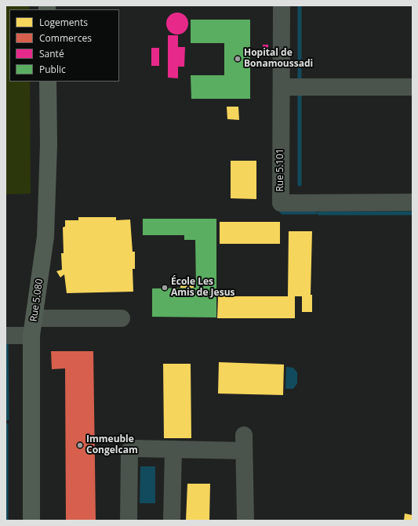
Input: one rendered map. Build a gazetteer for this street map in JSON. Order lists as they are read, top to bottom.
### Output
{
  "streets": {
    "main road": ["Rue 5.080"],
    "street": ["Rue 5.101"]
  },
  "places": ["Hopital de Bonamoussadi", "École Les Amis de Jesus", "Immeuble Congelcam"],
  "legend": [
    "Logements",
    "Commerces",
    "Santé",
    "Public"
  ]
}
